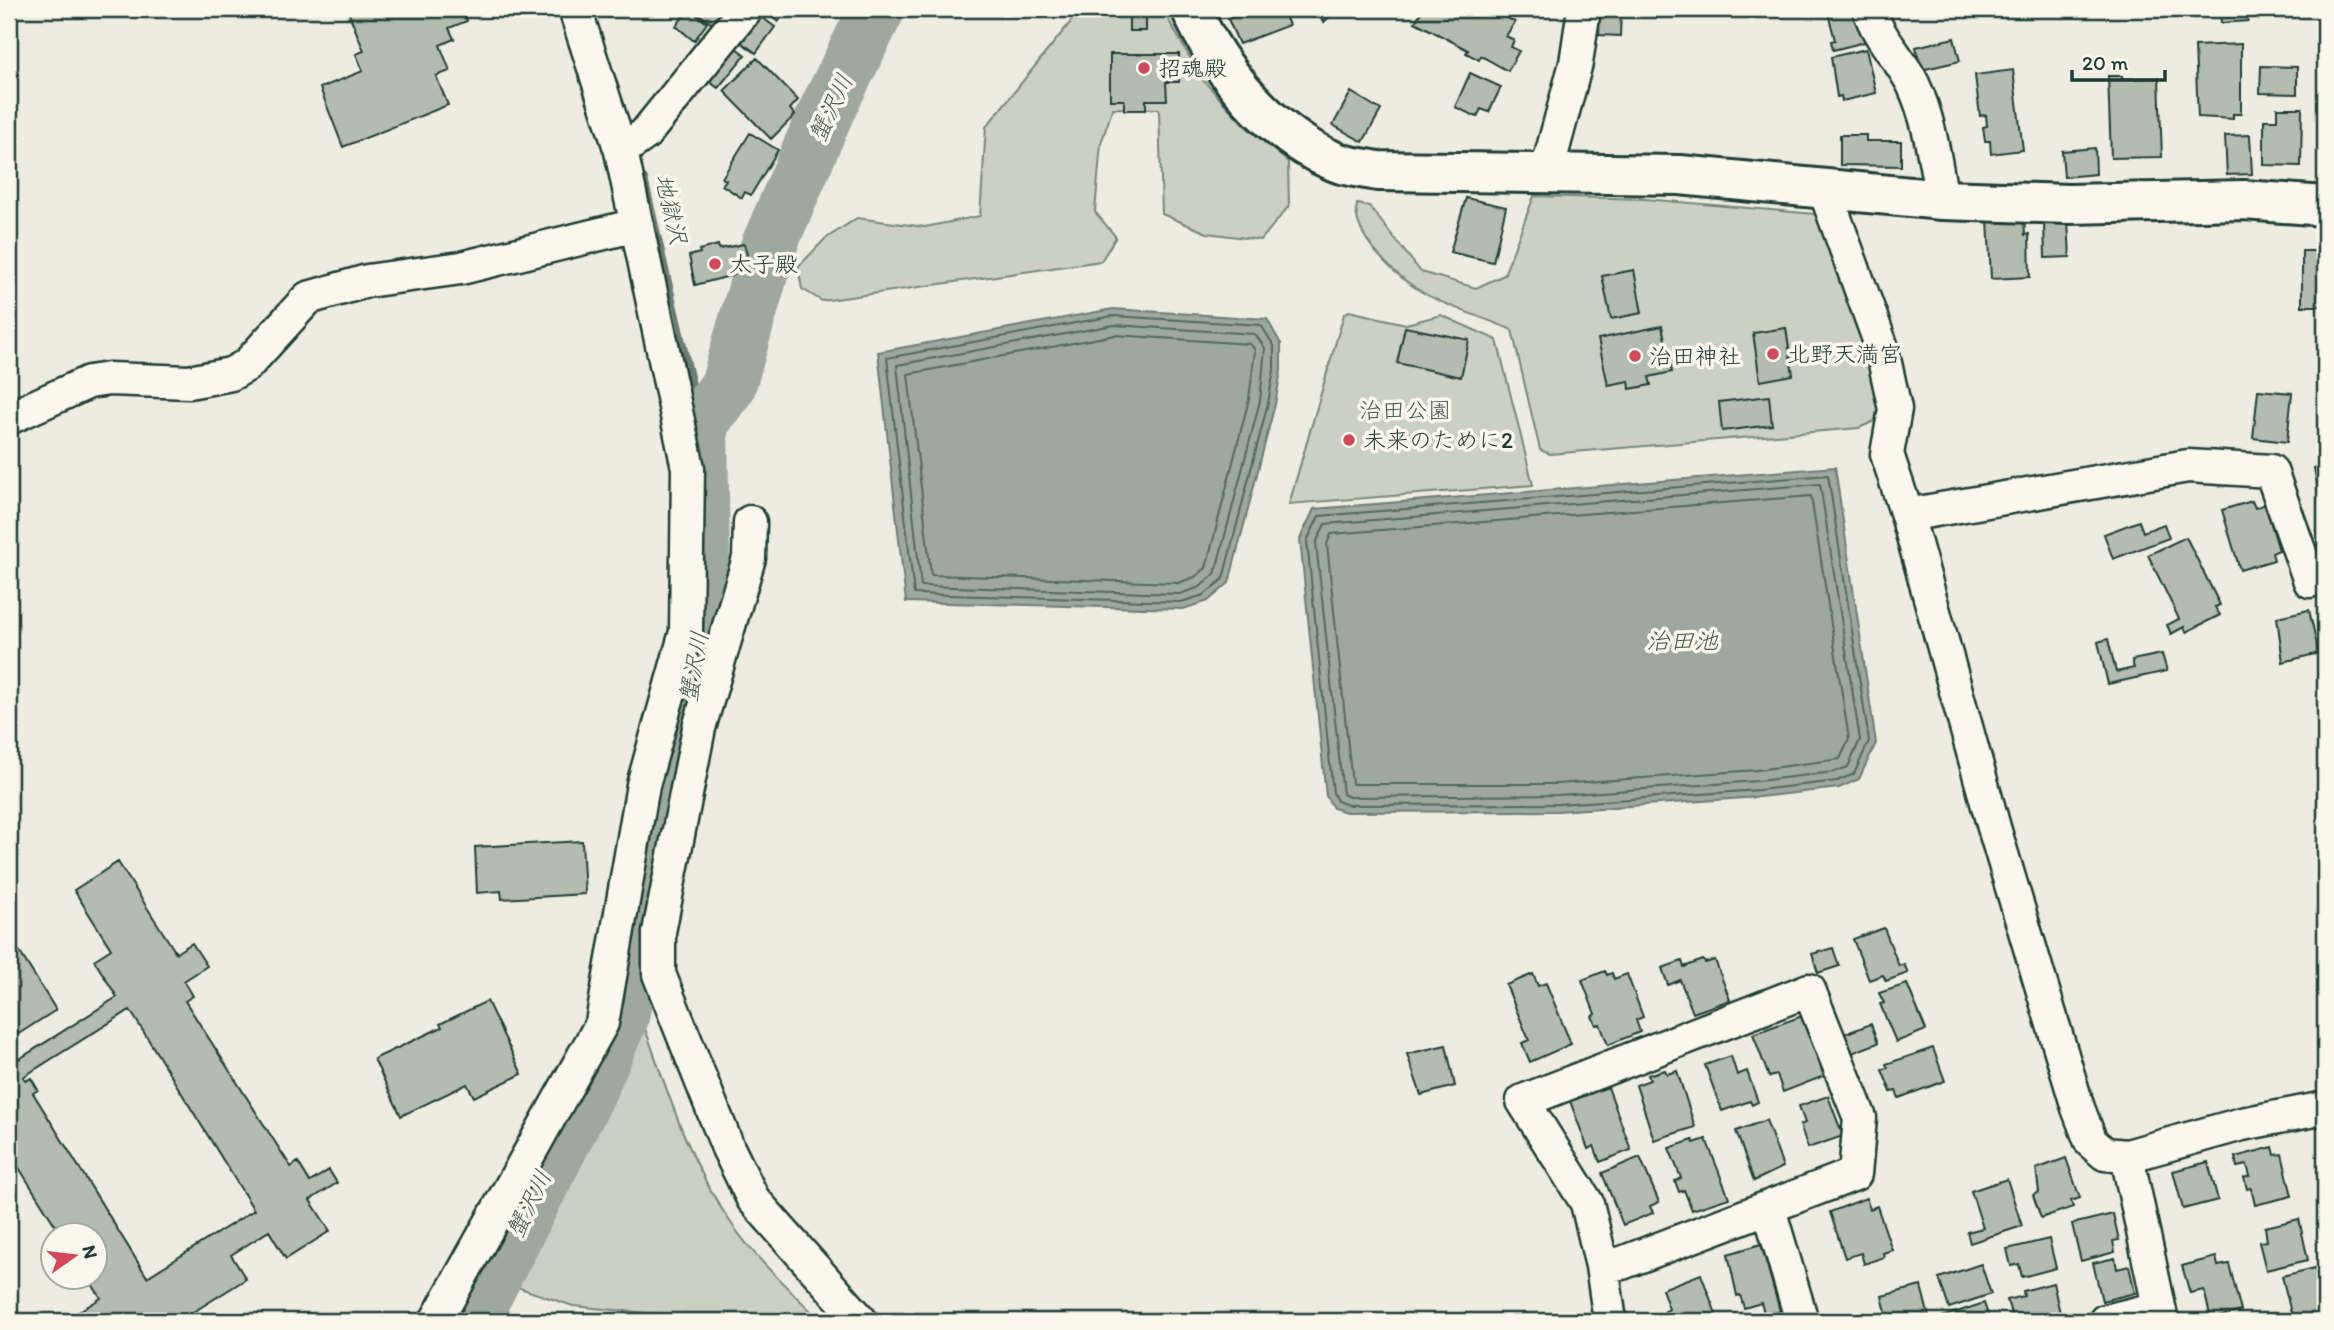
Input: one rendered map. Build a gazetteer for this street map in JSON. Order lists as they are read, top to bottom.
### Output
{
  "water": ["蟹沢川", "地獄沢", "治田池"],
  "parks": ["治田公園"],
  "places": [
    "招魂殿",
    "太子殿",
    "北野天満宮",
    "治田神社",
    "未来のために2"
  ],
  "scale_bar": "20 m",
  "north": "right"
}
